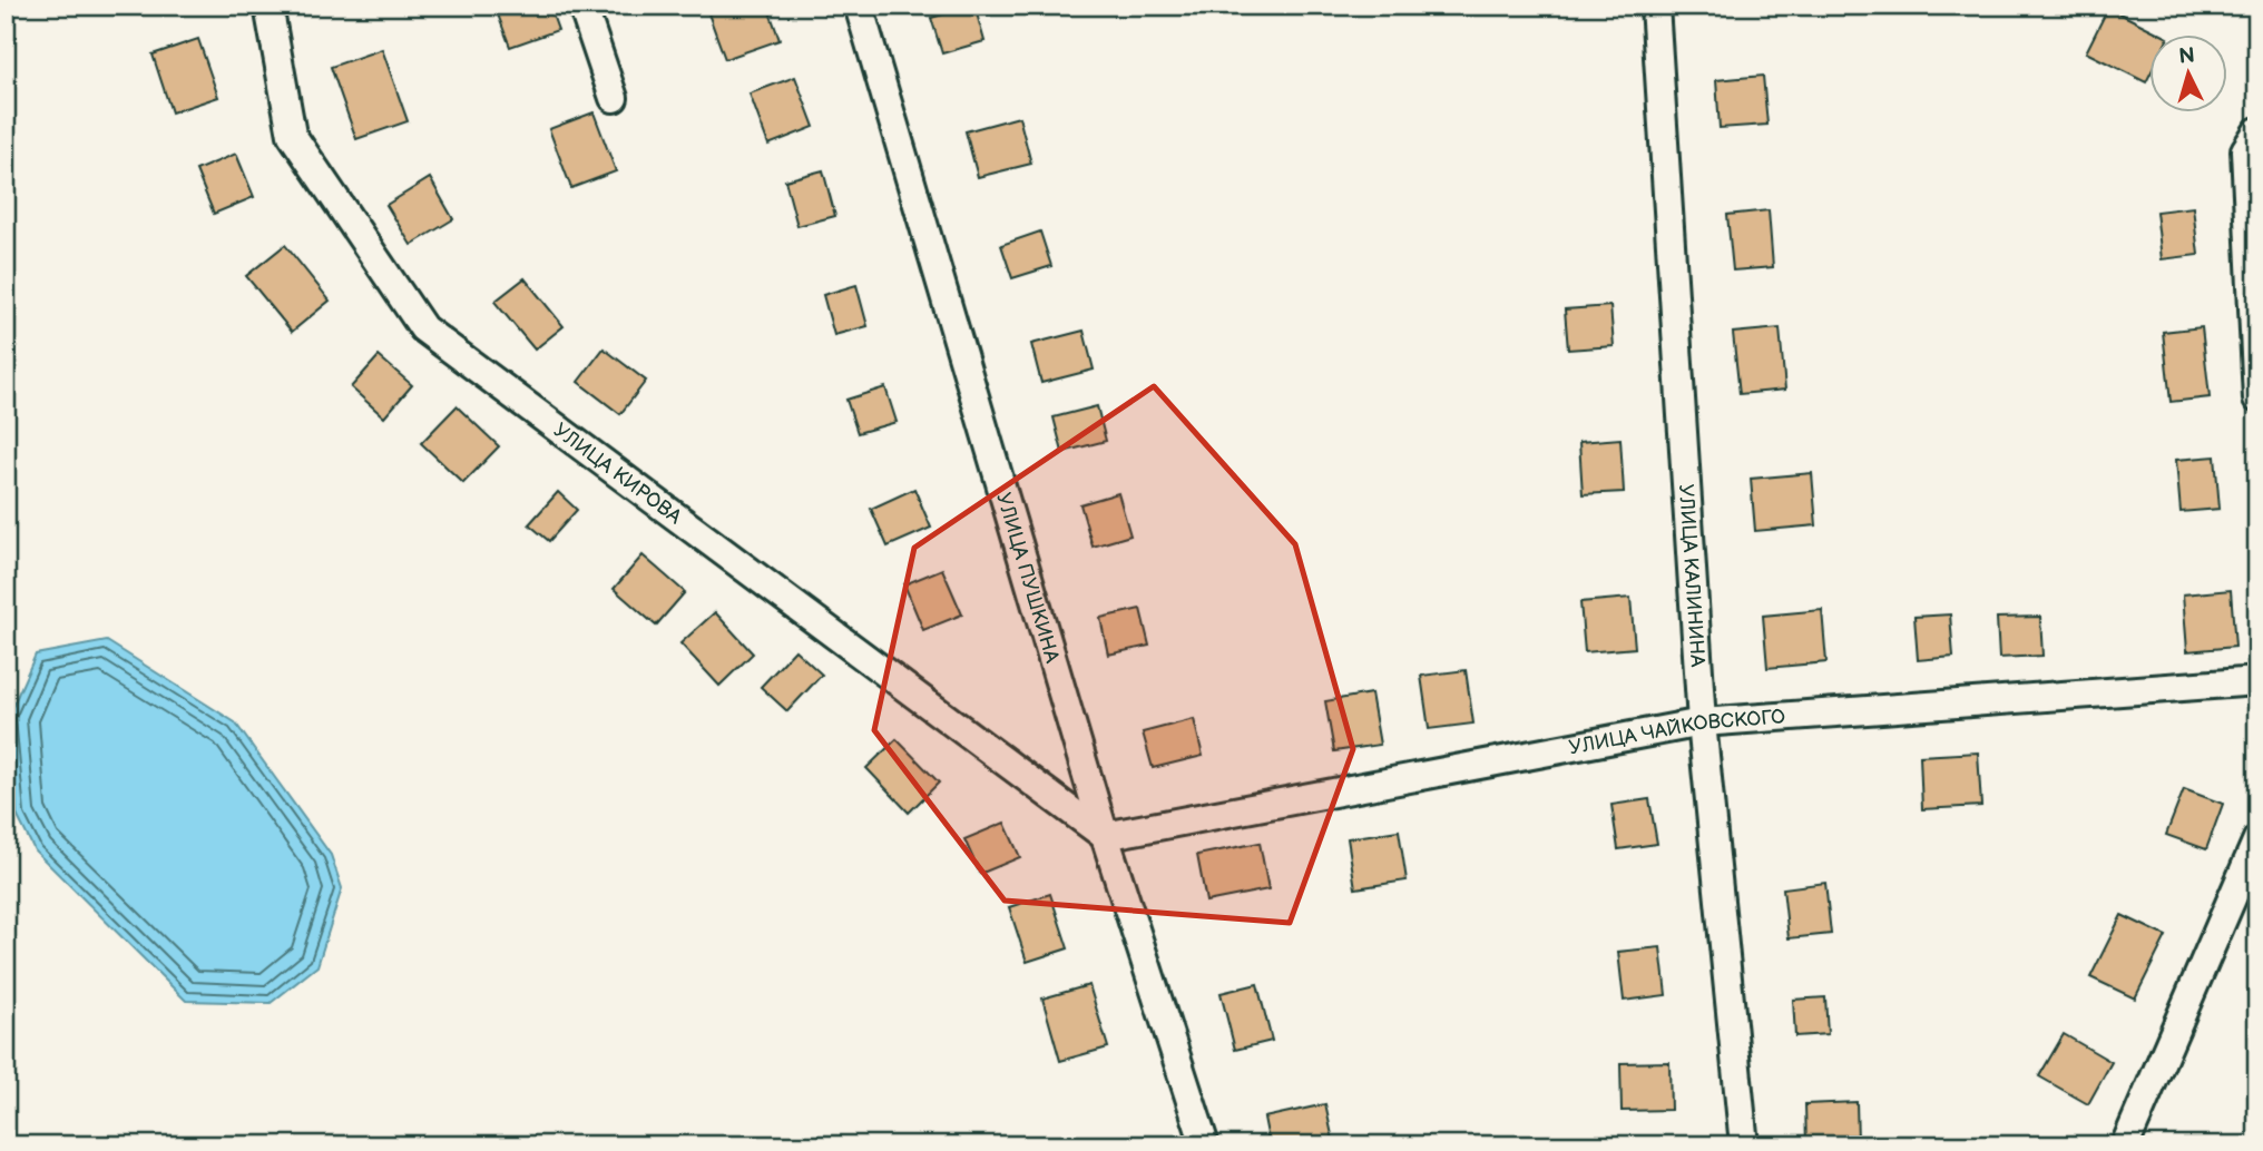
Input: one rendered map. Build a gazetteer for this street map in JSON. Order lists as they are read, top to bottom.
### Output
{
  "streets": {
    "street": [
      "УЛИЦА КИРОВА",
      "УЛИЦА ПУШКИНА",
      "УЛИЦА КАЛИНИНА",
      "УЛИЦА ЧАЙКОВСКОГО"
    ]
  },
  "crossings": [
    ["УЛИЦА КИРОВА", "УЛИЦА ПУШКИНА"],
    ["УЛИЦА КИРОВА", "УЛИЦА ЧАЙКОВСКОГО"],
    ["УЛИЦА ПУШКИНА", "УЛИЦА ЧАЙКОВСКОГО"],
    ["УЛИЦА КАЛИНИНА", "УЛИЦА ЧАЙКОВСКОГО"]
  ],
  "north": "top"
}
